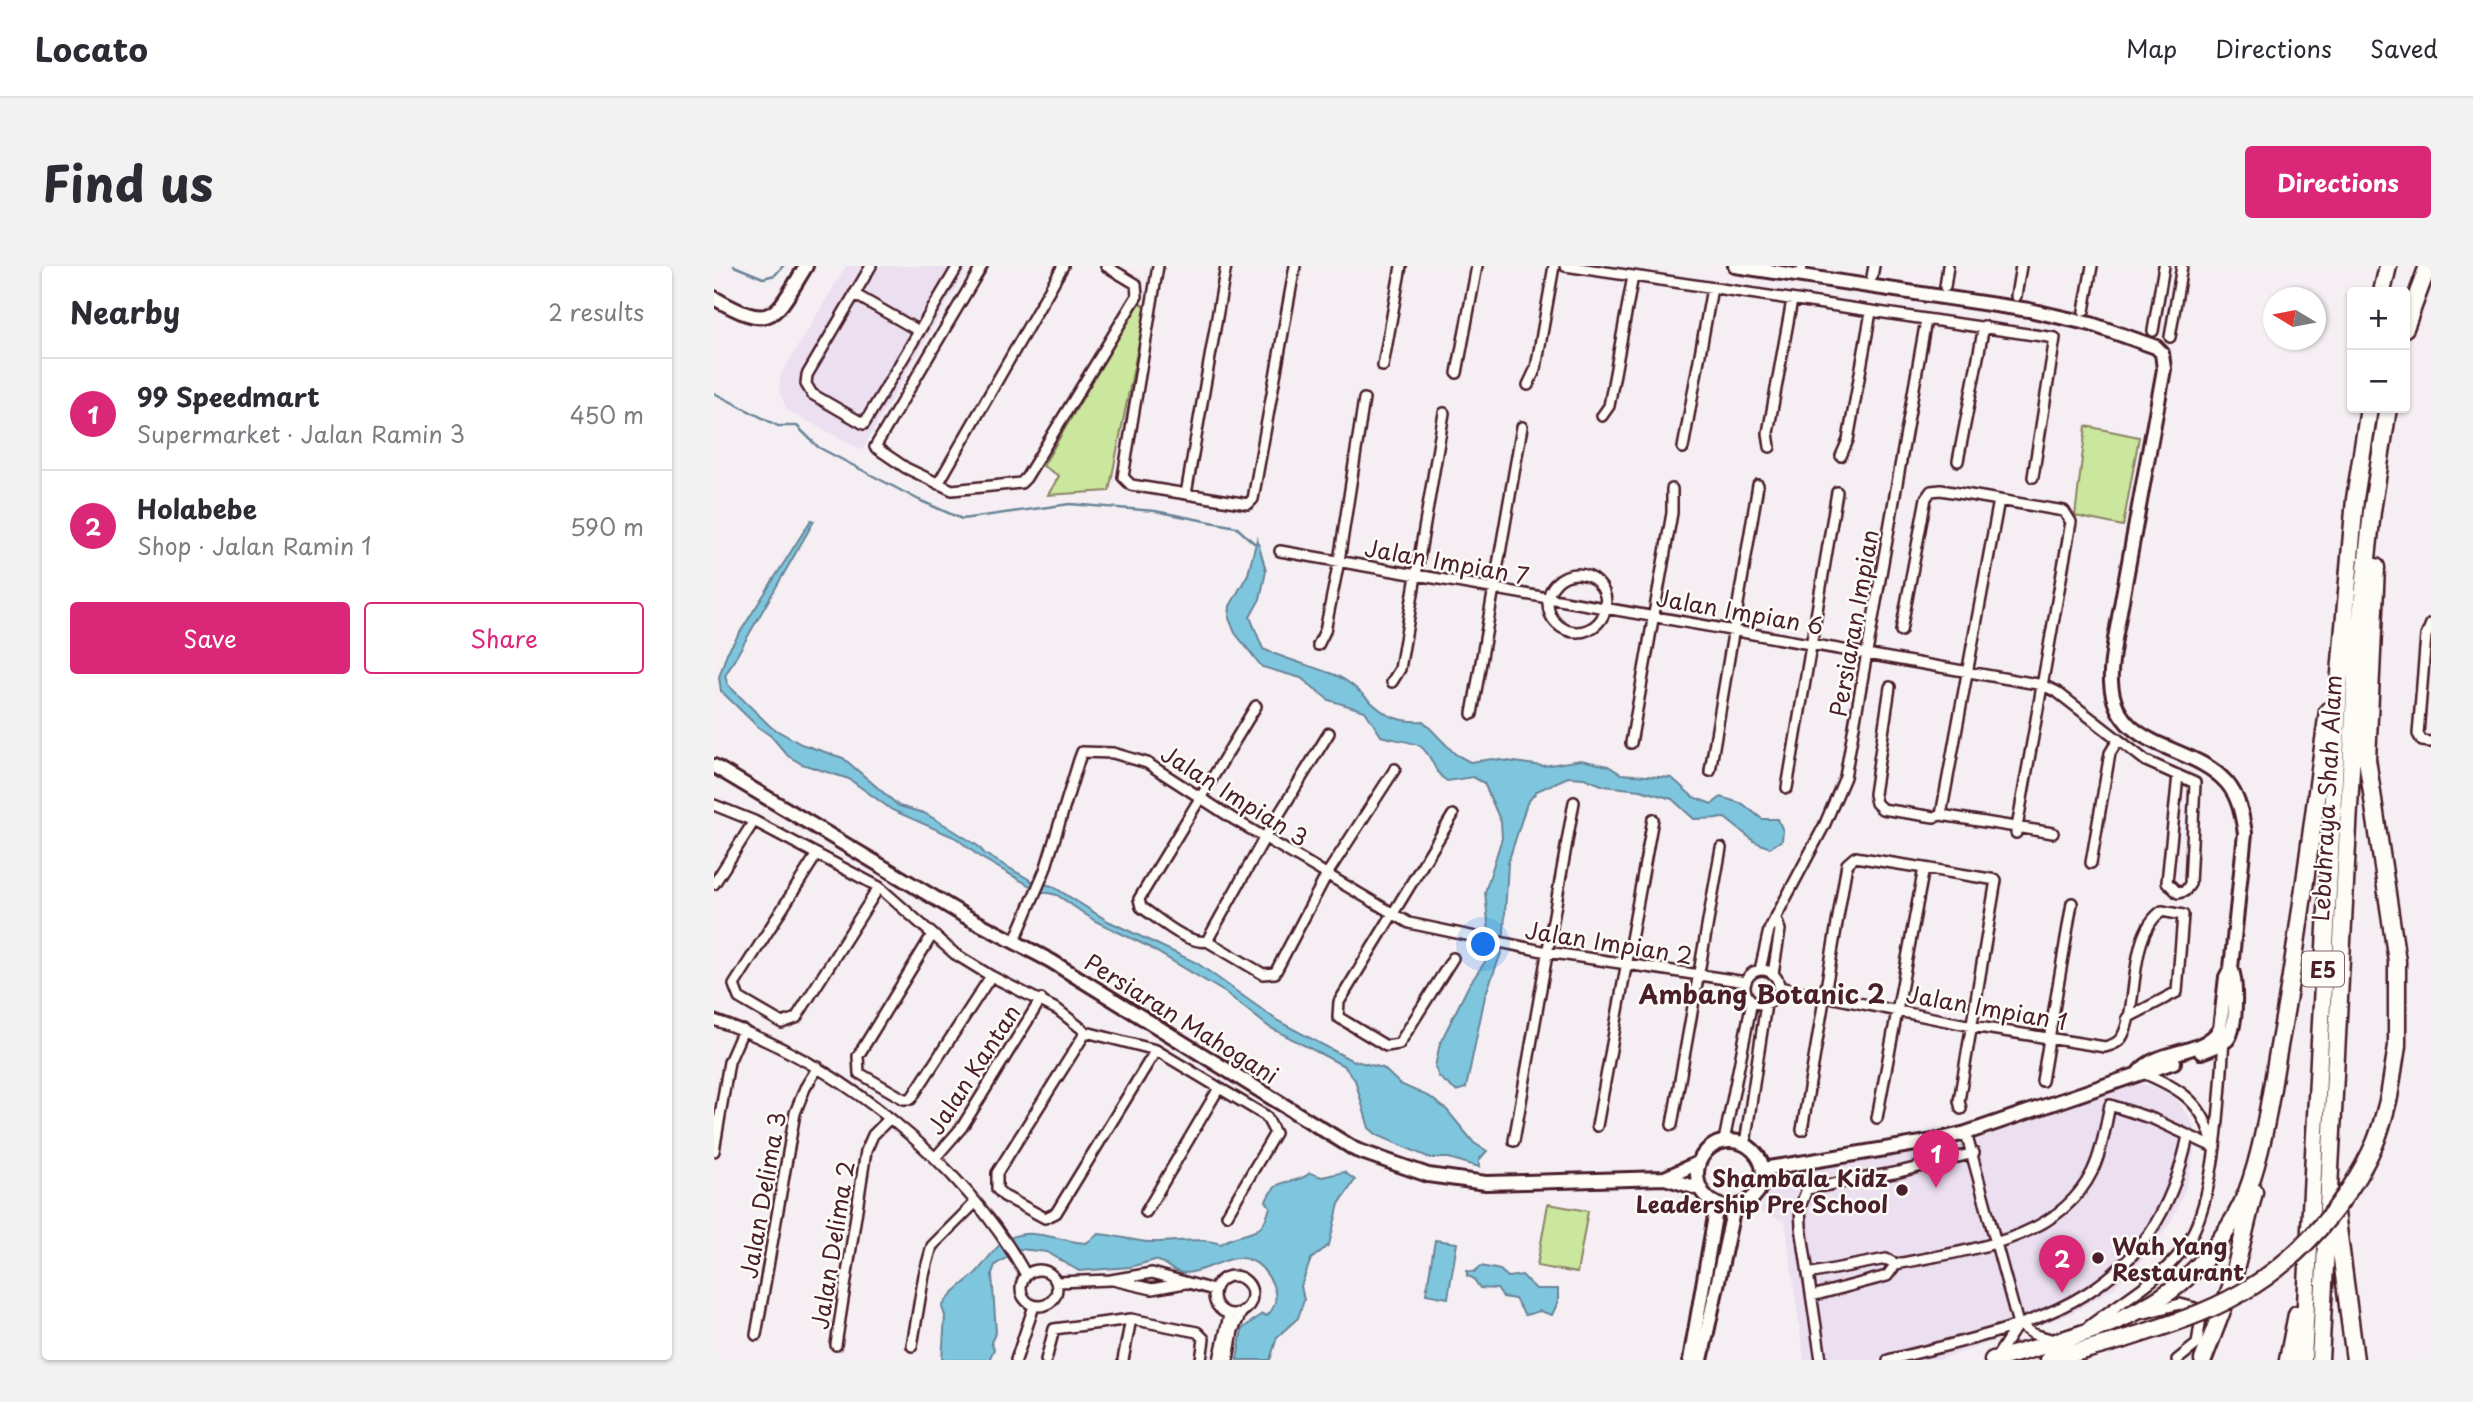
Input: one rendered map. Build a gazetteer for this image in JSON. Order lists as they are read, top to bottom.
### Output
{
  "streets": {
    "highway": ["Lebuhraya Shah Alam", "E5"],
    "street": [
      "Jalan Impian 7",
      "Jalan Impian 6",
      "Persiaran Impian",
      "Jalan Impian 3",
      "Jalan Impian 2",
      "Jalan Impian 1",
      "Persiaran Mahogani",
      "Jalan Kantan",
      "Jalan Delima 3",
      "Jalan Delima 2"
    ]
  },
  "crossings": [
    ["Jalan Impian 7", "Jalan Impian 6"],
    ["Jalan Impian 6", "Persiaran Impian"],
    ["Persiaran Impian", "Jalan Impian 2"],
    ["Persiaran Impian", "Jalan Impian 1"],
    ["Jalan Impian 3", "Jalan Impian 2"],
    ["Jalan Impian 3", "Persiaran Mahogani"],
    ["Jalan Impian 2", "Jalan Impian 1"]
  ],
  "districts": ["Ambang Botanic 2"],
  "places": ["Shambala Kidz Leadership Pre School", "Wah Yang Restaurant"],
  "north": "left",
  "page": {
    "header": "Locato",
    "nav": ["Map", "Directions", "Saved"],
    "title": "Find us",
    "buttons": [
      "Directions",
      ["Save", "Share"]
    ],
    "heading": ["Nearby", "2 results"],
    "map_buttons": ["+", "−"],
    "list": [
      {
        "mark": "1",
        "name": "99 Speedmart",
        "note": "Supermarket · Jalan Ramin 3",
        "value": "450 m"
      },
      {
        "mark": "2",
        "name": "Holabebe",
        "note": "Shop · Jalan Ramin 1",
        "value": "590 m"
      }
    ],
    "pins": ["1", "2"]
  }
}
